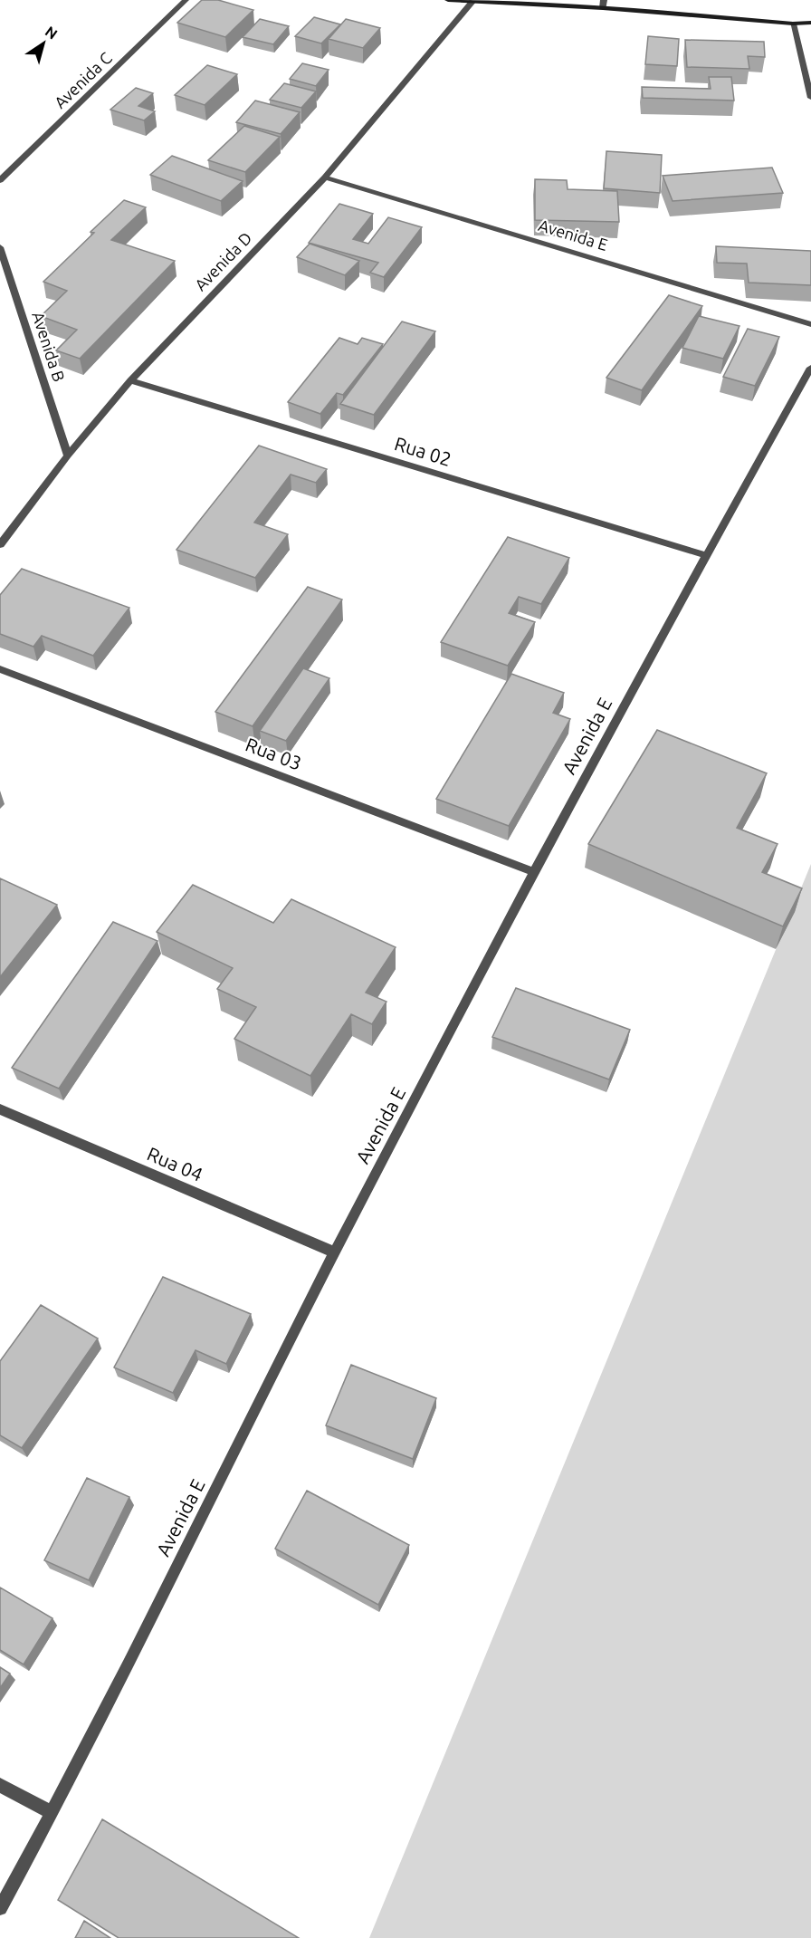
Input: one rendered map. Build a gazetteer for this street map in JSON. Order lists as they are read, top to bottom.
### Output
{
  "streets": {
    "street": [
      "Avenida C",
      "Avenida E",
      "Avenida D",
      "Avenida B",
      "Rua 02",
      "Rua 03",
      "Rua 04"
    ]
  },
  "crossings": [
    ["Avenida E", "Avenida D"],
    ["Avenida E", "Rua 02"],
    ["Avenida E", "Rua 03"],
    ["Avenida E", "Rua 04"],
    ["Avenida D", "Avenida B"],
    ["Avenida D", "Rua 02"]
  ],
  "north": "top right"
}
